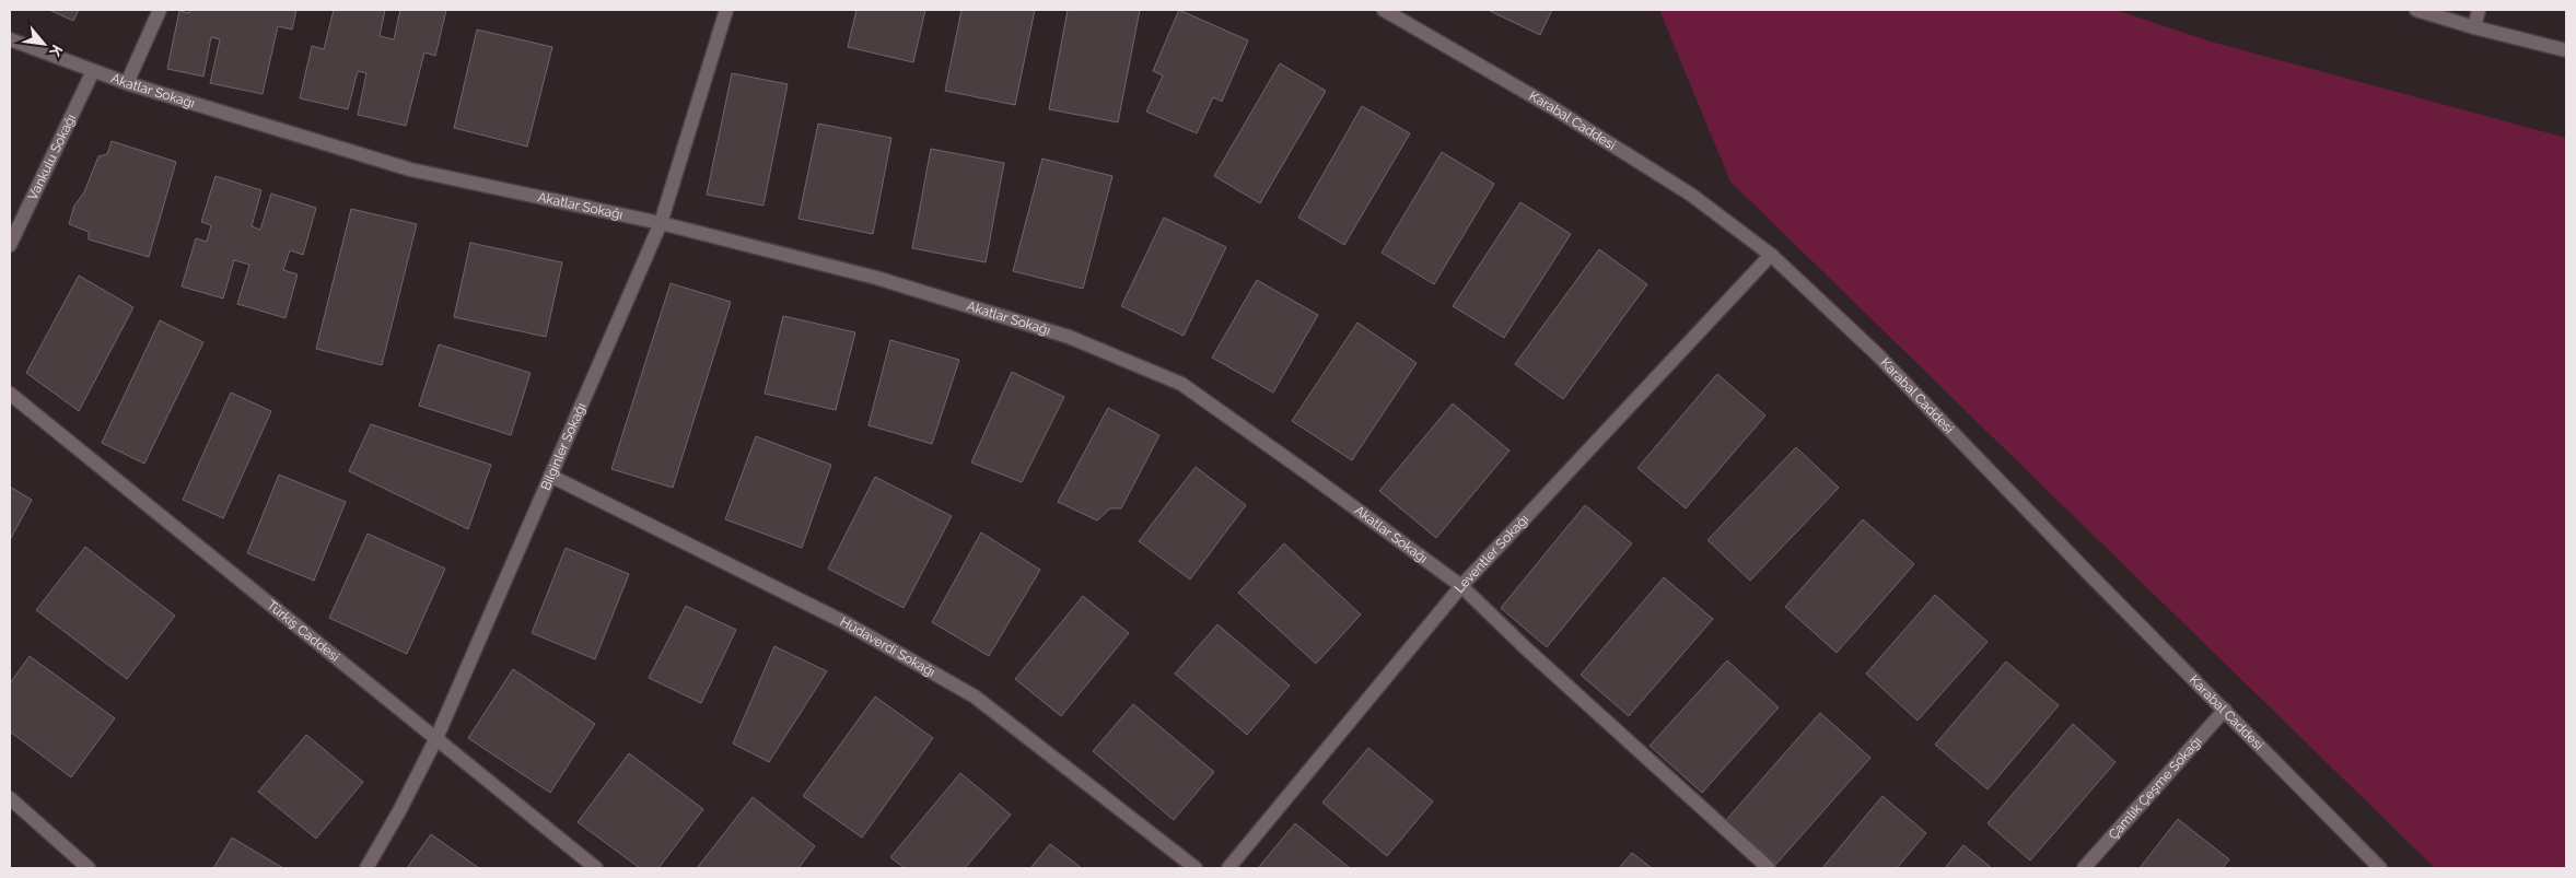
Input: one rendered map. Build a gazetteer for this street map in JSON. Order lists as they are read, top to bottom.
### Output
{
  "streets": {
    "street": [
      "Akatlar Sokağı",
      "Karabal Caddesi",
      "Vankulu Sokağı",
      "Bilginler Sokağı",
      "Leventler Sokağı",
      "Türkiş Caddesi",
      "Hüdaverdi Sokağı",
      "Çamlık Çeşme Sokağı"
    ]
  },
  "crossings": [
    ["Akatlar Sokağı", "Vankulu Sokağı"],
    ["Akatlar Sokağı", "Bilginler Sokağı"],
    ["Akatlar Sokağı", "Leventler Sokağı"],
    ["Karabal Caddesi", "Leventler Sokağı"],
    ["Karabal Caddesi", "Çamlık Çeşme Sokağı"],
    ["Bilginler Sokağı", "Türkiş Caddesi"],
    ["Bilginler Sokağı", "Hüdaverdi Sokağı"]
  ],
  "north": "bottom right"
}
